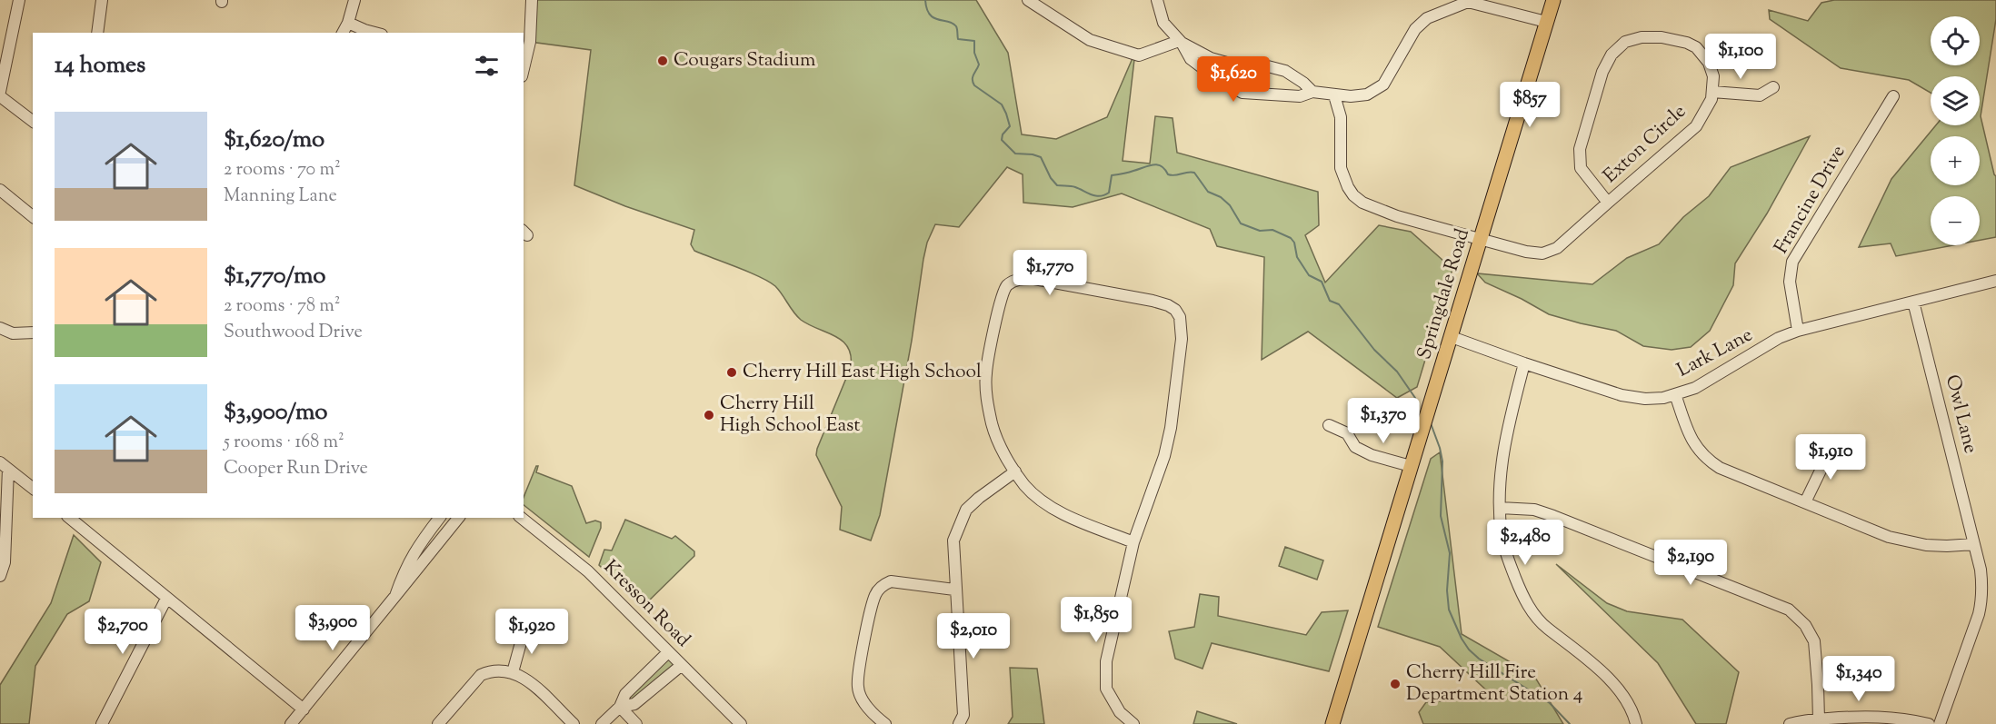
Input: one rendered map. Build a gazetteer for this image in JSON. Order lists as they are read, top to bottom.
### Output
{
  "streets": {
    "main road": ["Springdale Road"],
    "street": [
      "Exton Circle",
      "Francine Drive",
      "Lark Lane",
      "Owl Lane",
      "Kresson Road"
    ]
  },
  "crossings": [
    ["Exton Circle", "Springdale Road"],
    ["Francine Drive", "Lark Lane"],
    ["Springdale Road", "Lark Lane"],
    ["Lark Lane", "Owl Lane"]
  ],
  "places": [
    "Cougars Stadium",
    "Cherry Hill East High School",
    "Cherry Hill High School East",
    "Cherry Hill Fire Department Station 4"
  ],
  "page": {
    "map_buttons": ["+", "−"],
    "heading": "14 homes",
    "price": [
      "$1,100",
      "$1,620",
      "$857",
      "$1,770",
      "$1,370",
      "$1,910",
      "$2,480",
      "$2,190",
      "$1,850",
      "$3,900",
      "$2,700",
      "$1,920",
      "$2,010",
      "$1,340"
    ],
    "list": [
      {
        "name": "$1,620/mo",
        "note": "2 rooms · 70 m² · Manning Lane"
      },
      {
        "name": "$1,770/mo",
        "note": "2 rooms · 78 m² · Southwood Drive"
      },
      {
        "name": "$3,900/mo",
        "note": "5 rooms · 168 m² · Cooper Run Drive"
      }
    ]
  }
}
